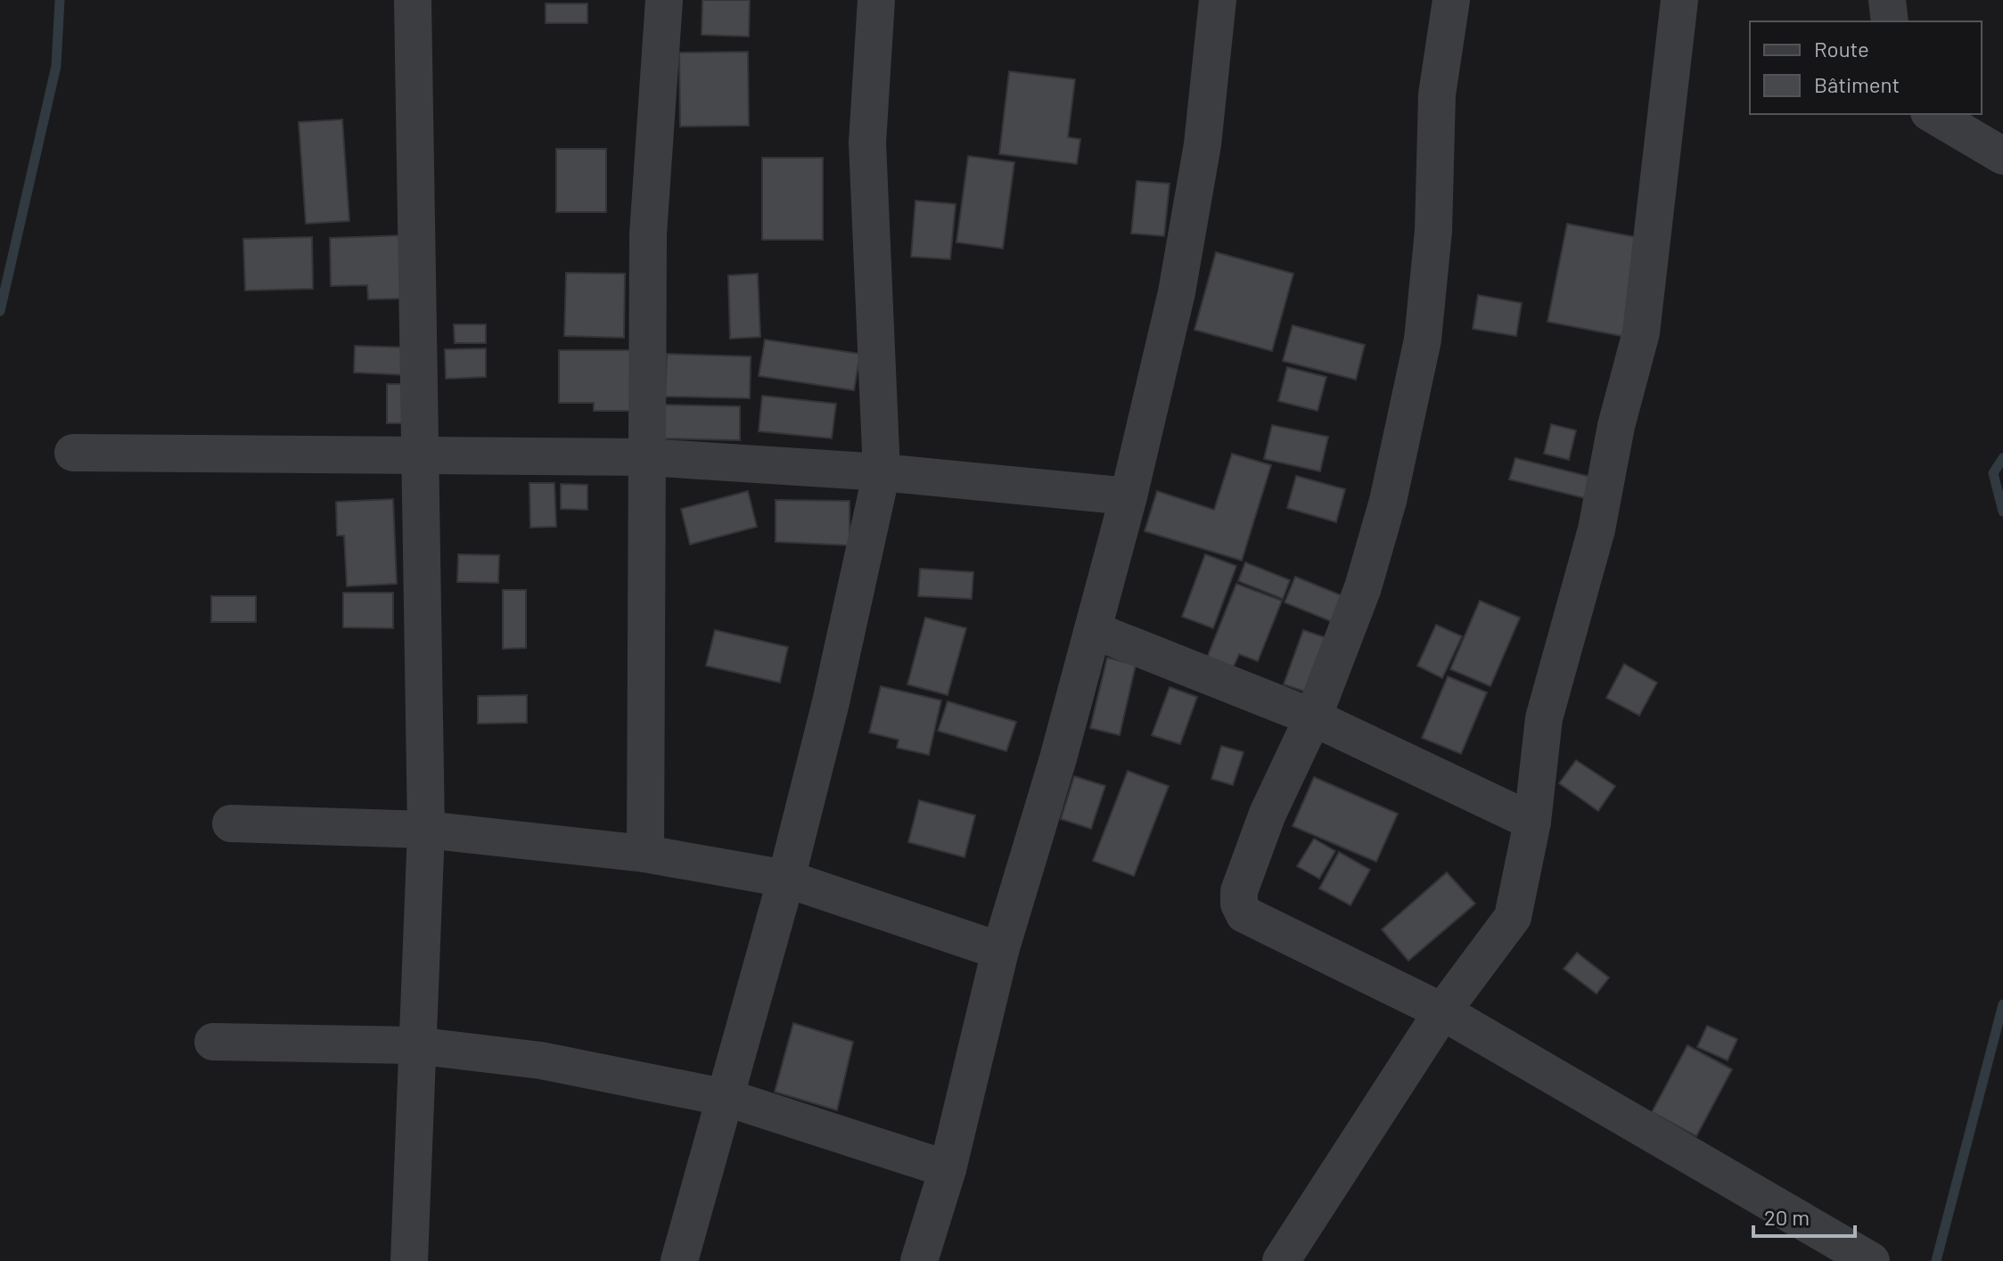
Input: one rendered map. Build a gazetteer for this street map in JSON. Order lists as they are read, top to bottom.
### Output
{
  "legend": ["Route", "Bâtiment"],
  "scale_bar": "20 m"
}
